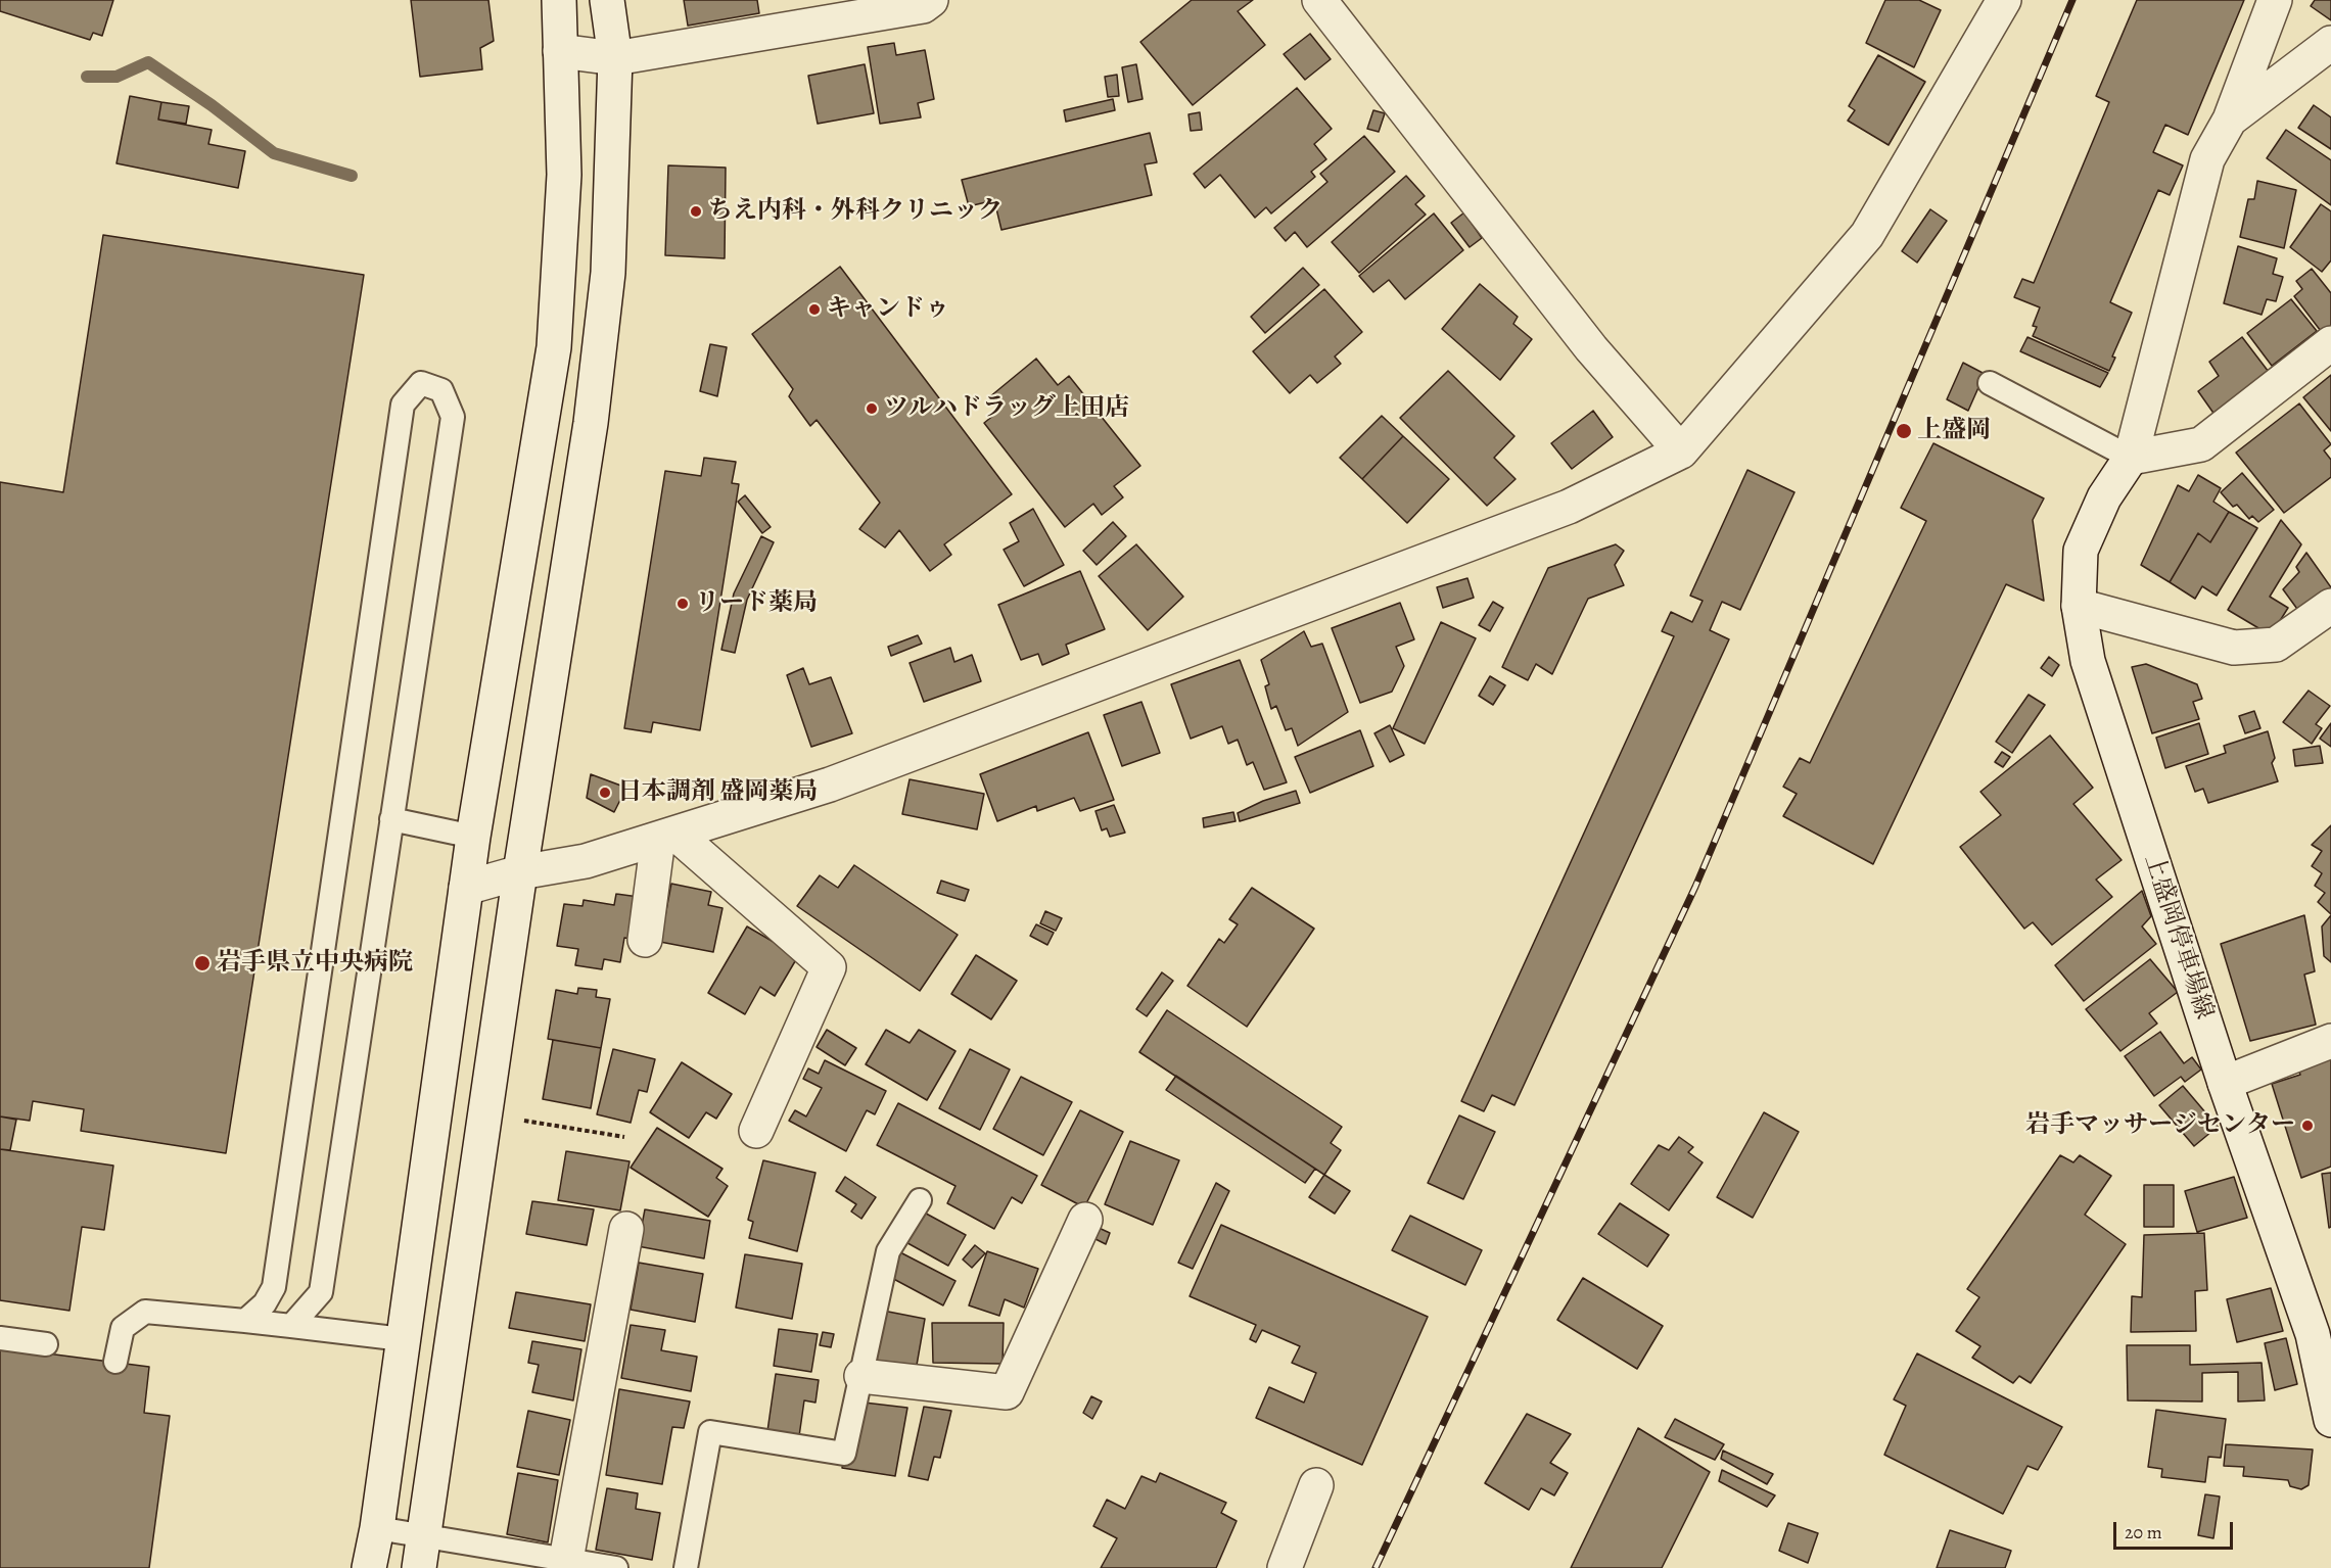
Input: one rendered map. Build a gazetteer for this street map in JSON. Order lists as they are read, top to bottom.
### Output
{
  "streets": {
    "street": ["上盛岡停車場線"]
  },
  "places": [
    "ちえ内科・外科クリニック",
    "キャンドゥ",
    "ツルハドラッグ上田店",
    "上盛岡",
    "リード薬局",
    "日本調剤 盛岡薬局",
    "岩手県立中央病院",
    "岩手マッサージセンター"
  ],
  "scale_bar": "20 m"
}
